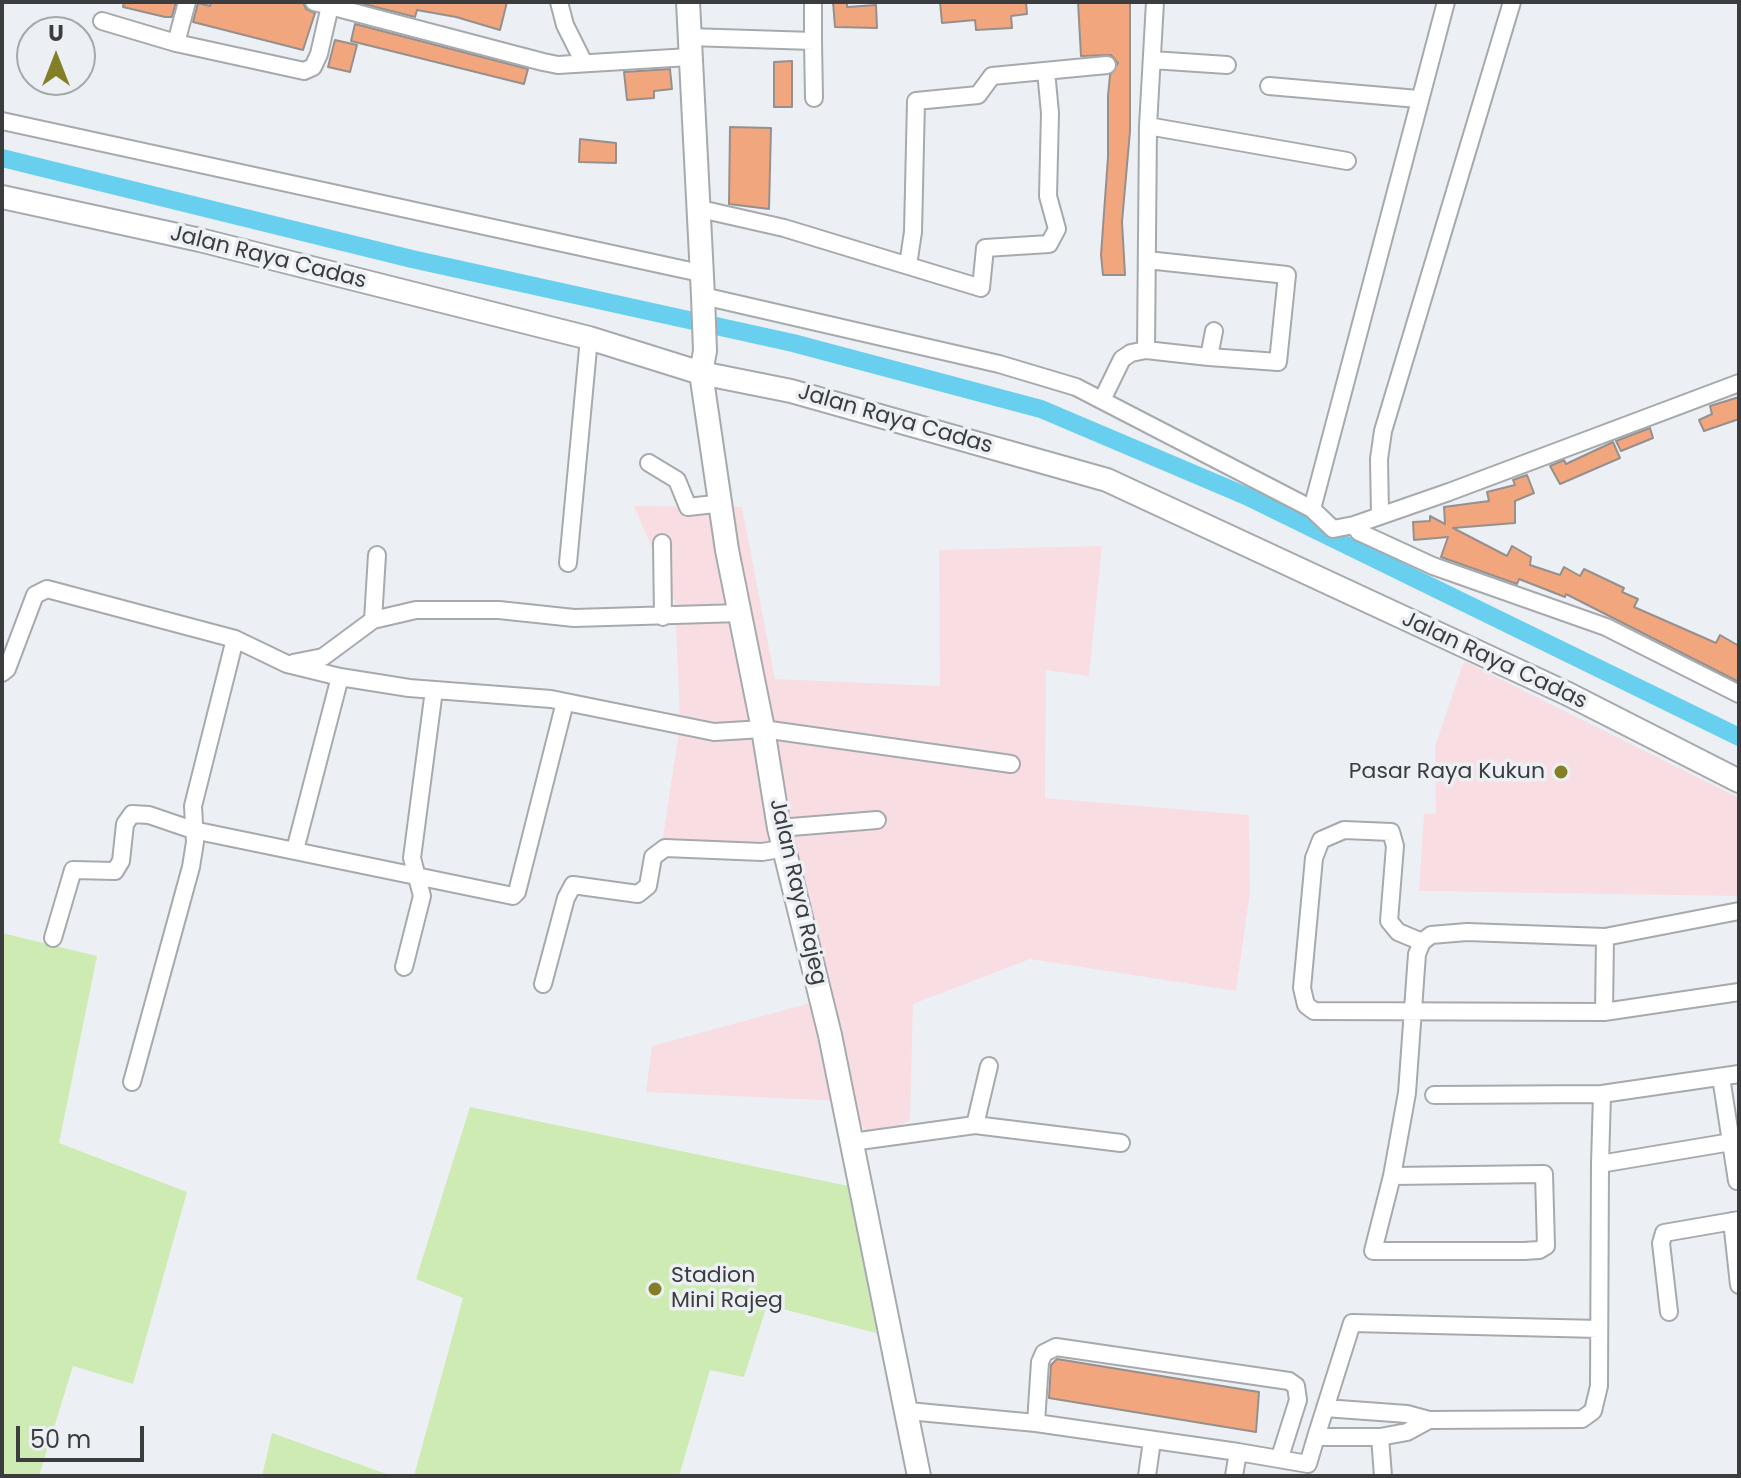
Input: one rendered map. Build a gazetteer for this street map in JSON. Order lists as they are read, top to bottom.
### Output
{
  "streets": {
    "street": ["Jalan Raya Cadas", "Jalan Raya Rajeg"]
  },
  "crossings": [
    ["Jalan Raya Cadas", "Jalan Raya Rajeg"]
  ],
  "places": ["Pasar Raya Kukun", "Stadion Mini Rajeg"],
  "scale_bar": "50 m",
  "north": "top"
}
